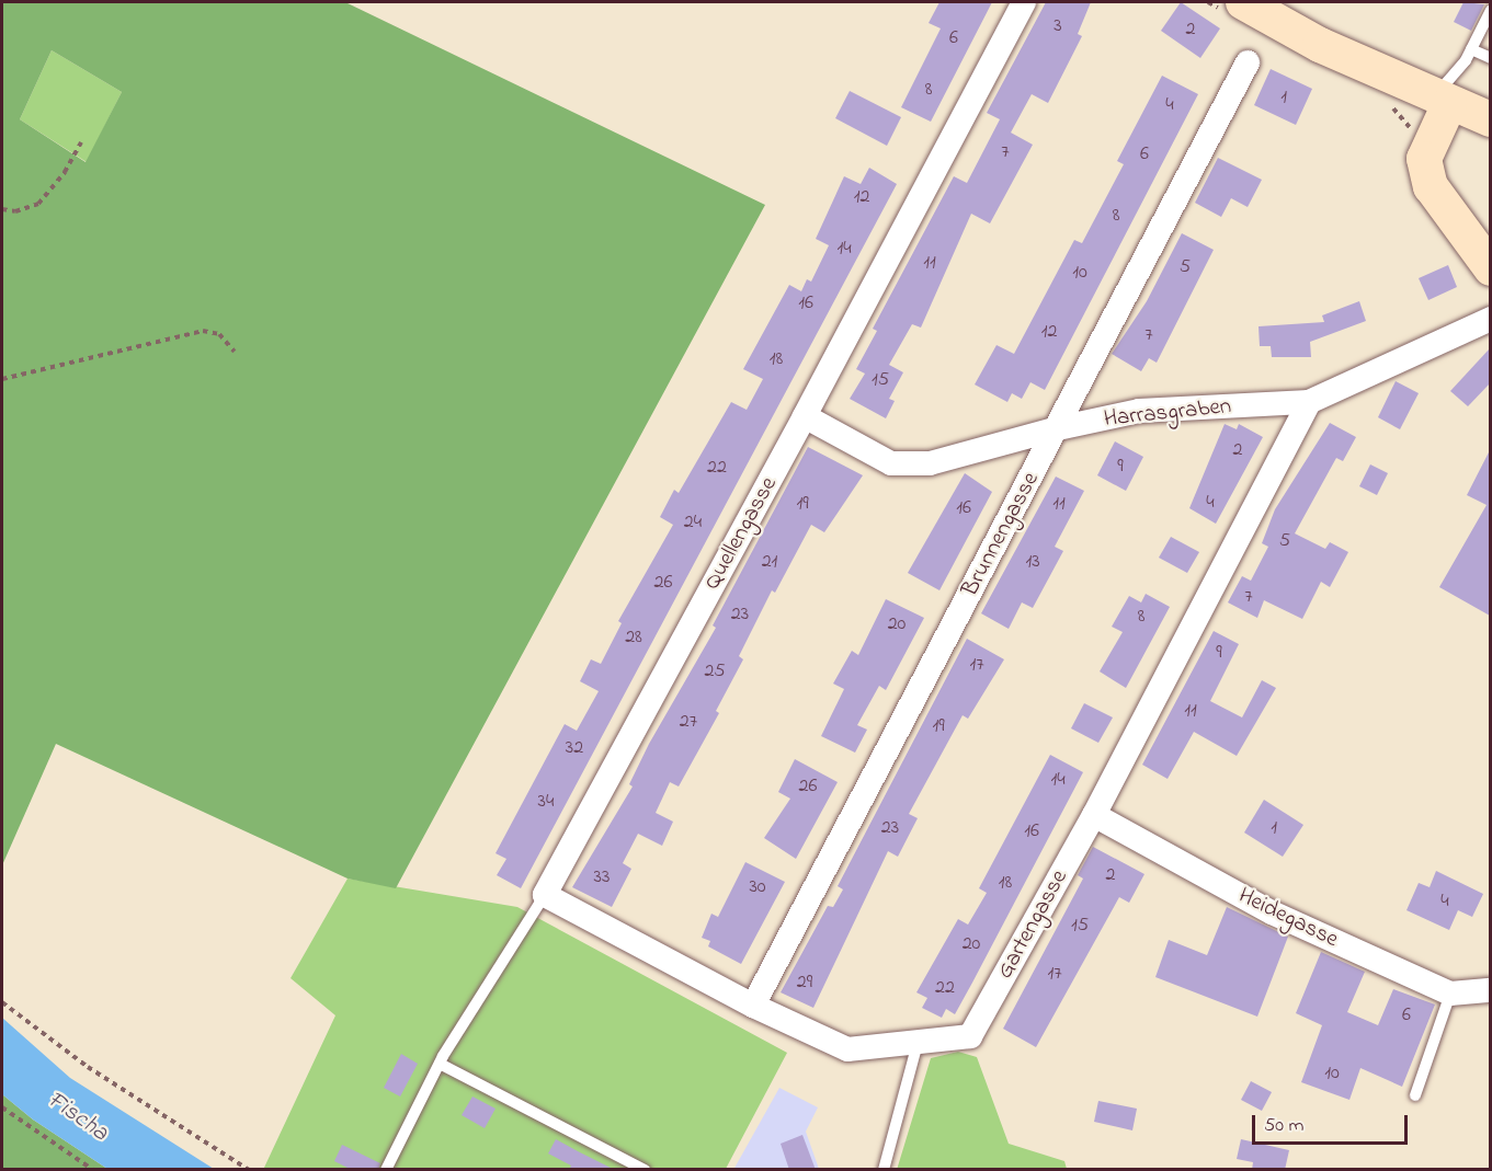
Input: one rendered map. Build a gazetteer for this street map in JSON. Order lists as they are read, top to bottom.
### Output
{
  "streets": {
    "street": [
      "Harrasgraben",
      "Quellengasse",
      "Brunnengasse",
      "Heidegasse",
      "Gartengasse"
    ]
  },
  "crossings": [
    ["Harrasgraben", "Quellengasse"],
    ["Harrasgraben", "Brunnengasse"],
    ["Harrasgraben", "Gartengasse"],
    ["Quellengasse", "Gartengasse"],
    ["Brunnengasse", "Gartengasse"],
    ["Heidegasse", "Gartengasse"]
  ],
  "water": ["Fischa"],
  "house_numbers": [
    "3",
    "2",
    "6",
    "8",
    "1",
    "4",
    "7",
    "6",
    "12",
    "8",
    "14",
    "11",
    "5",
    "10",
    "16",
    "12",
    "7",
    "18",
    "15",
    "2",
    "9",
    "22",
    "4",
    "19",
    "11",
    "16",
    "24",
    "5",
    "21",
    "13",
    "26",
    "7",
    "23",
    "8",
    "20",
    "28",
    "9",
    "17",
    "25",
    "11",
    "27",
    "19",
    "32",
    "14",
    "26",
    "34",
    "23",
    "1",
    "16",
    "2",
    "33",
    "18",
    "30",
    "4",
    "15",
    "20",
    "17",
    "29",
    "22",
    "6",
    "10"
  ],
  "scale_bar": "50 m"
}
